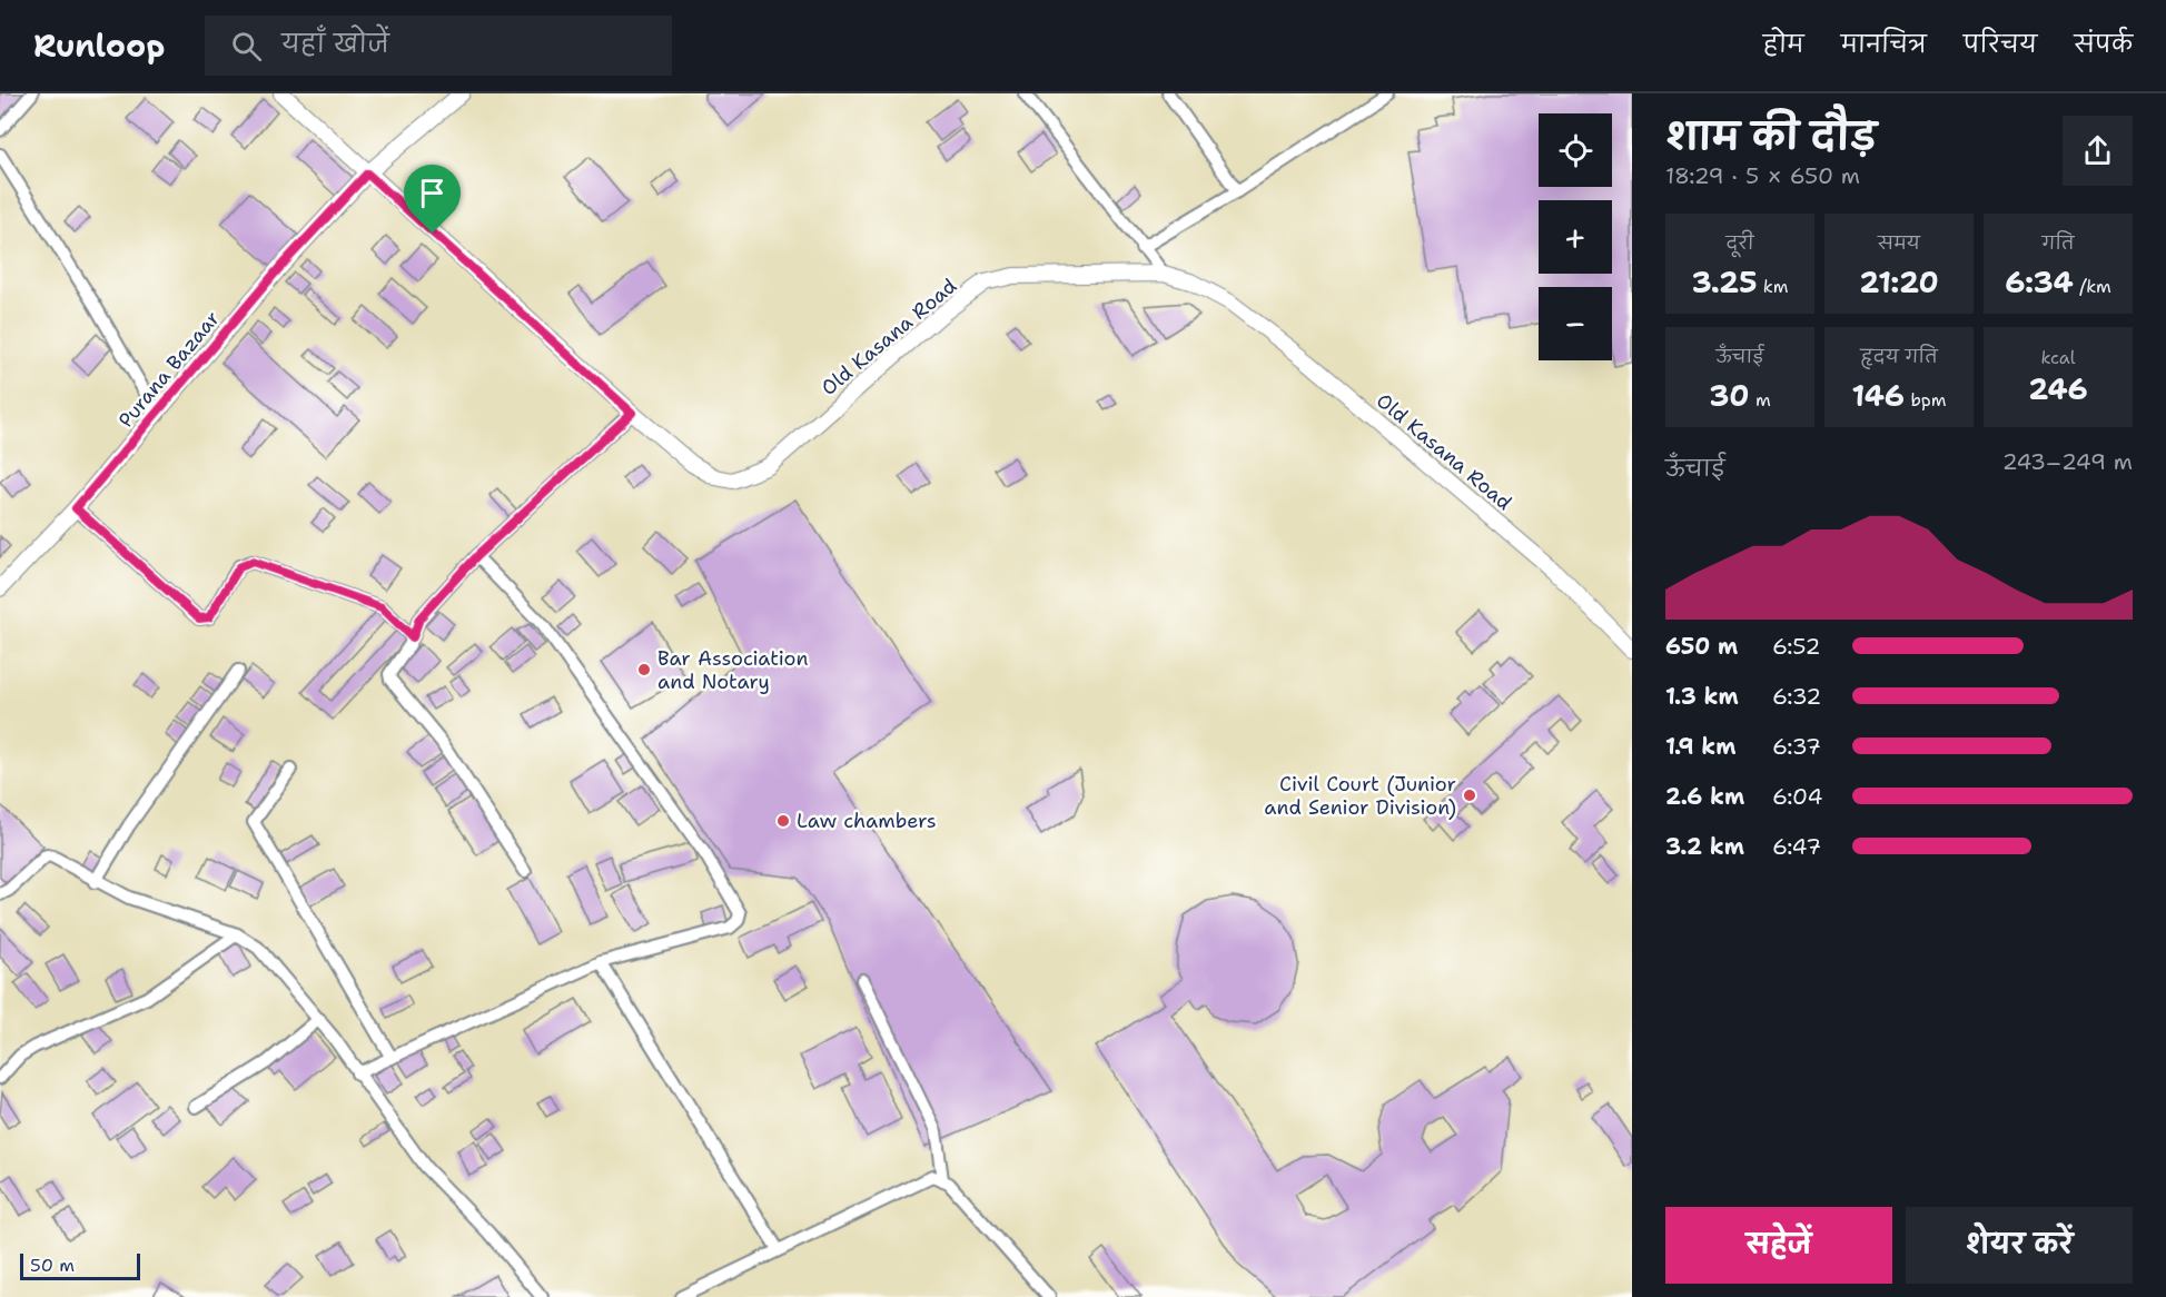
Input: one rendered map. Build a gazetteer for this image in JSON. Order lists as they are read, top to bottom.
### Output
{
  "streets": {
    "street": ["Old Kasana Road", "Purana Bazaar"]
  },
  "crossings": [
    ["Old Kasana Road", "Purana Bazaar"]
  ],
  "places": ["Bar Association and Notary", "Civil Court (Junior and Senior Division)", "Law chambers"],
  "scale_bar": "50 m",
  "page": {
    "header": "Runloop",
    "search": "यहाँ खोजें",
    "nav": [
      "होम",
      "मानचित्र",
      "परिचय",
      "संपर्क"
    ],
    "heading": ["शाम की दौड़", "18:29 · 5 × 650 m"],
    "map_buttons": ["+", "−"],
    "stats": [
      ["दूरी", "3.25 km"],
      ["समय", "21:20"],
      ["गति", "6:34 /km"],
      ["ऊँचाई", "30 m"],
      ["हृदय गति", "146 bpm"],
      ["kcal", "246"]
    ],
    "chart": ["ऊँचाई", "243–249 m"],
    "list": [
      {
        "name": "650 m",
        "note": "6:52"
      },
      {
        "name": "1.3 km",
        "note": "6:32"
      },
      {
        "name": "1.9 km",
        "note": "6:37"
      },
      {
        "name": "2.6 km",
        "note": "6:04"
      },
      {
        "name": "3.2 km",
        "note": "6:47"
      }
    ],
    "buttons": ["सहेजें", "शेयर करें"],
    "scale": "50 m"
  }
}
